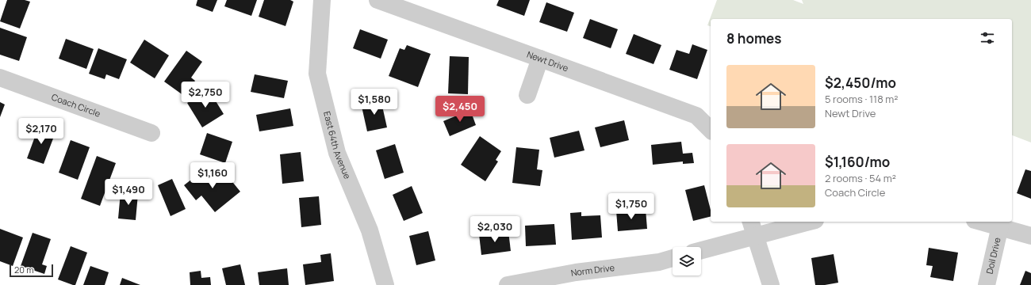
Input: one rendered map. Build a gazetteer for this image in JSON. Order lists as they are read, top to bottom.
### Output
{
  "streets": {
    "street": [
      "Newt Drive",
      "Coach Circle",
      "East 64th Avenue",
      "Doil Drive",
      "Norm Drive"
    ]
  },
  "scale_bar": "20 m",
  "page": {
    "heading": "8 homes",
    "list": [
      {
        "name": "$2,450/mo",
        "note": "5 rooms · 118 m² · Newt Drive"
      },
      {
        "name": "$1,160/mo",
        "note": "2 rooms · 54 m² · Coach Circle"
      }
    ],
    "price": [
      "$2,750",
      "$1,580",
      "$2,450",
      "$2,170",
      "$1,160",
      "$1,490",
      "$1,750",
      "$2,030"
    ],
    "scale": "20 m"
  }
}
